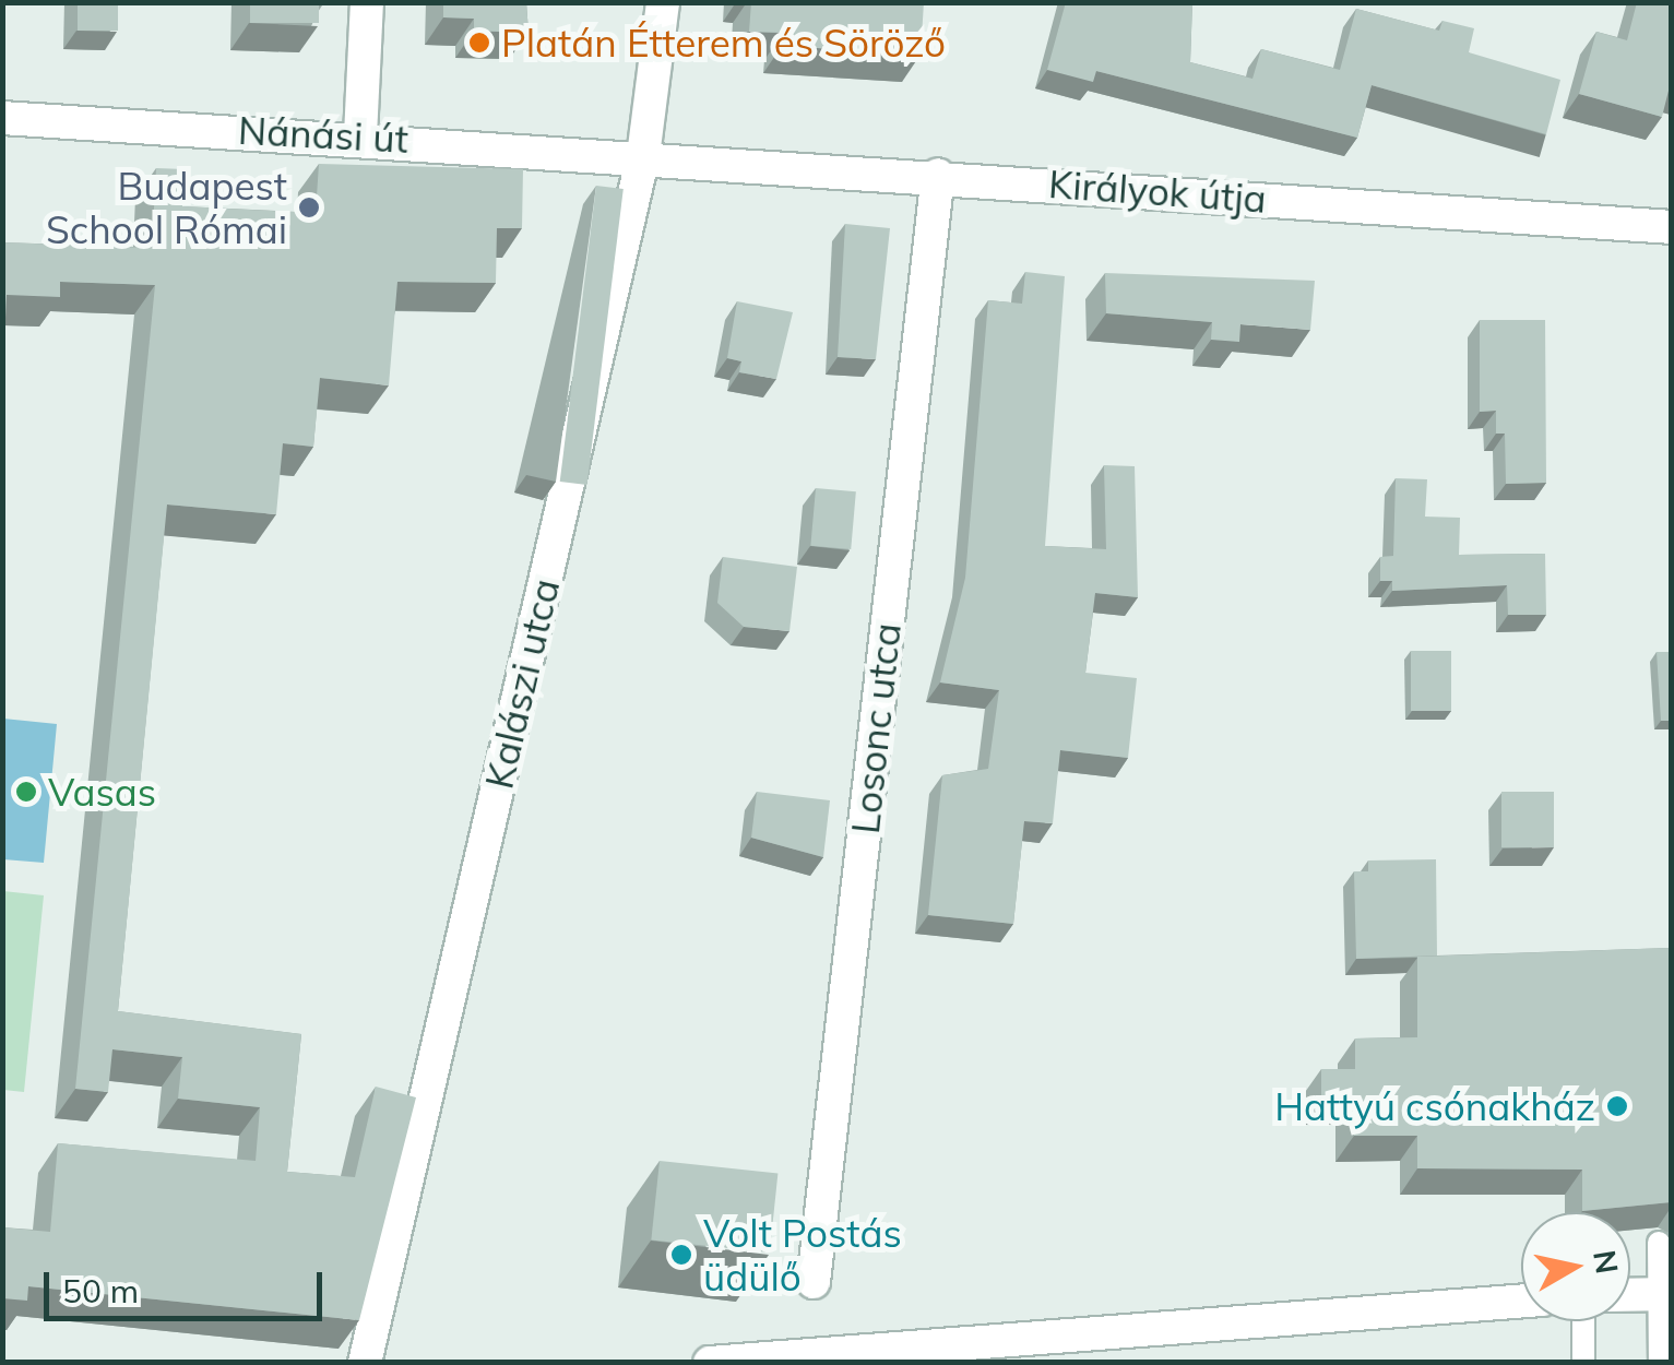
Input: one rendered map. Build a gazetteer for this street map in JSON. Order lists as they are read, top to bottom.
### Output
{
  "streets": {
    "street": [
      "Nánási út",
      "Királyok útja",
      "Kalászi utca",
      "Losonc utca"
    ]
  },
  "crossings": [
    ["Nánási út", "Királyok útja"],
    ["Nánási út", "Kalászi utca"],
    ["Királyok útja", "Kalászi utca"],
    ["Királyok útja", "Losonc utca"]
  ],
  "places": [
    "Platán Étterem és Söröző",
    "Budapest School Római",
    "Vasas",
    "Hattyú csónakház",
    "Volt Postás üdülő"
  ],
  "scale_bar": "50 m",
  "north": "right"
}
